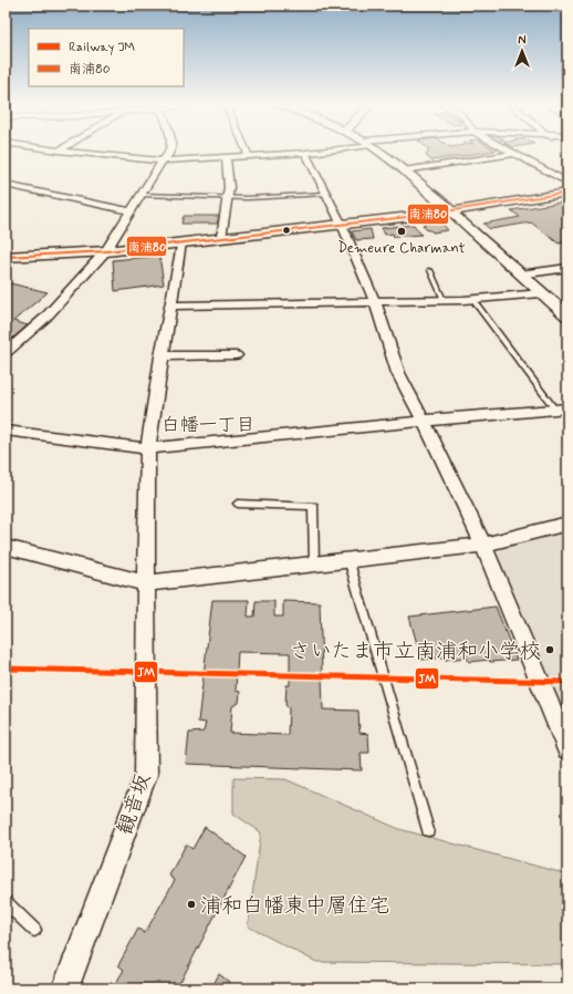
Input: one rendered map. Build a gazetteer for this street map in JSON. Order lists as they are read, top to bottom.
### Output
{
  "streets": {
    "street": ["観音坂"]
  },
  "districts": ["白幡一丁目"],
  "places": ["Demeure Charmant", "さいたま市立南浦和小学校", "浦和白幡東中層住宅"],
  "lines": ["transit line 南浦80", "rail line JM"],
  "legend": ["Railway JM", "南浦80"],
  "north": "top"
}
